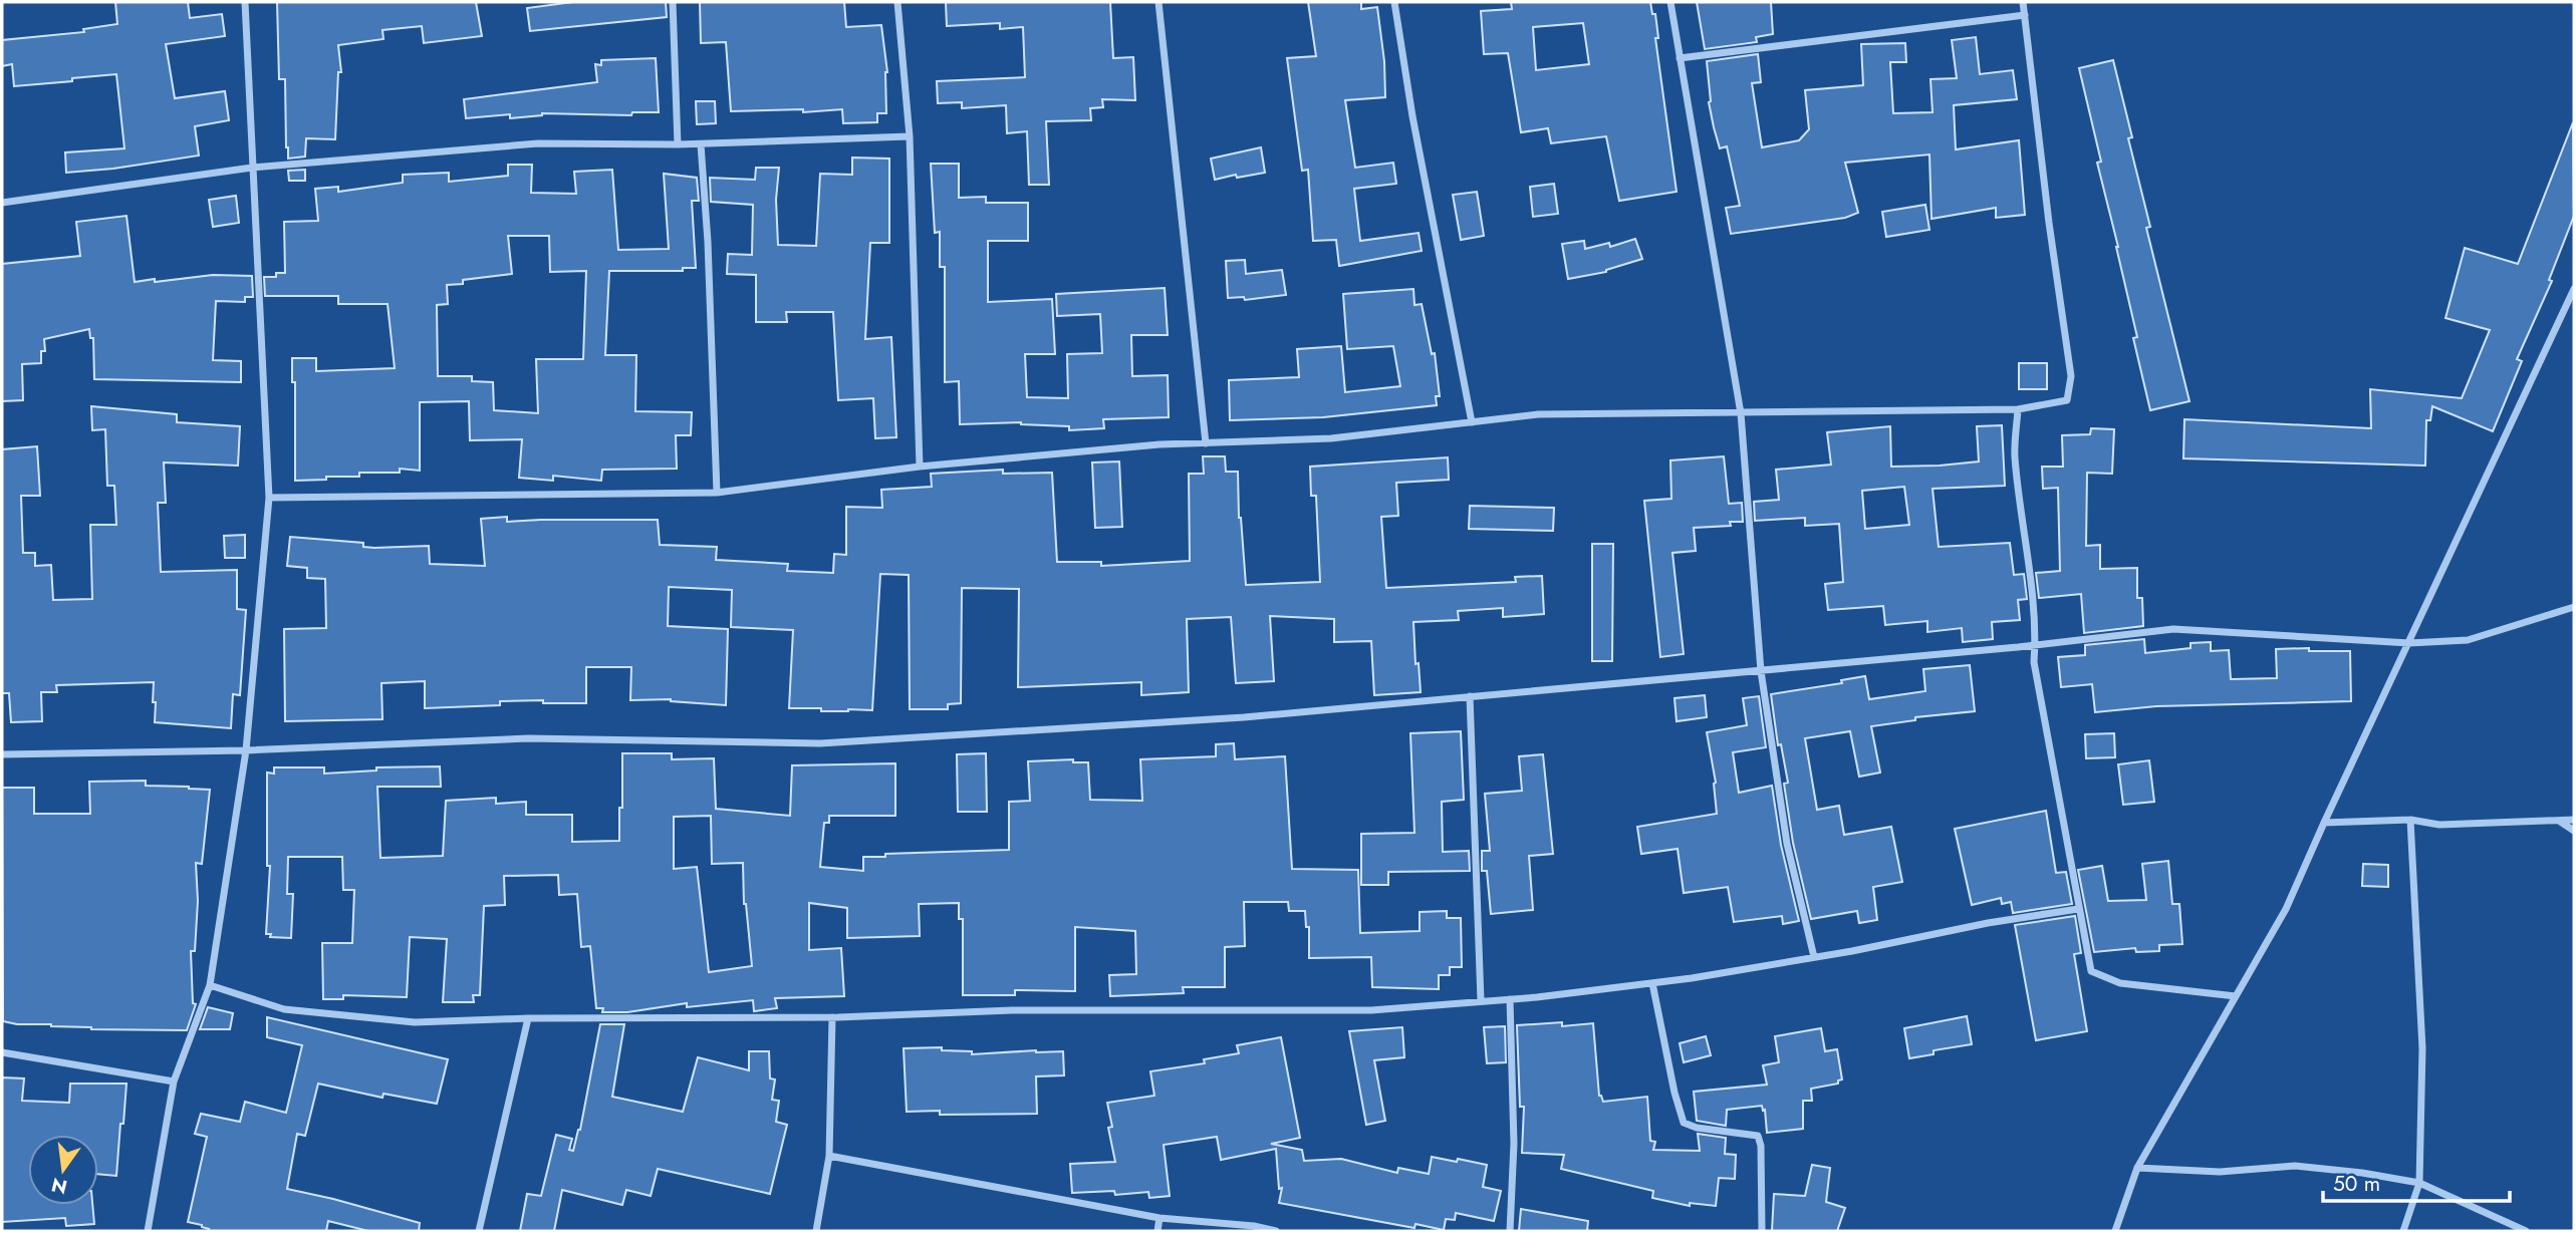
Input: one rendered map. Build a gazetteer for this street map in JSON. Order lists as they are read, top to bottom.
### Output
{
  "scale_bar": "50 m",
  "north": "bottom"
}
